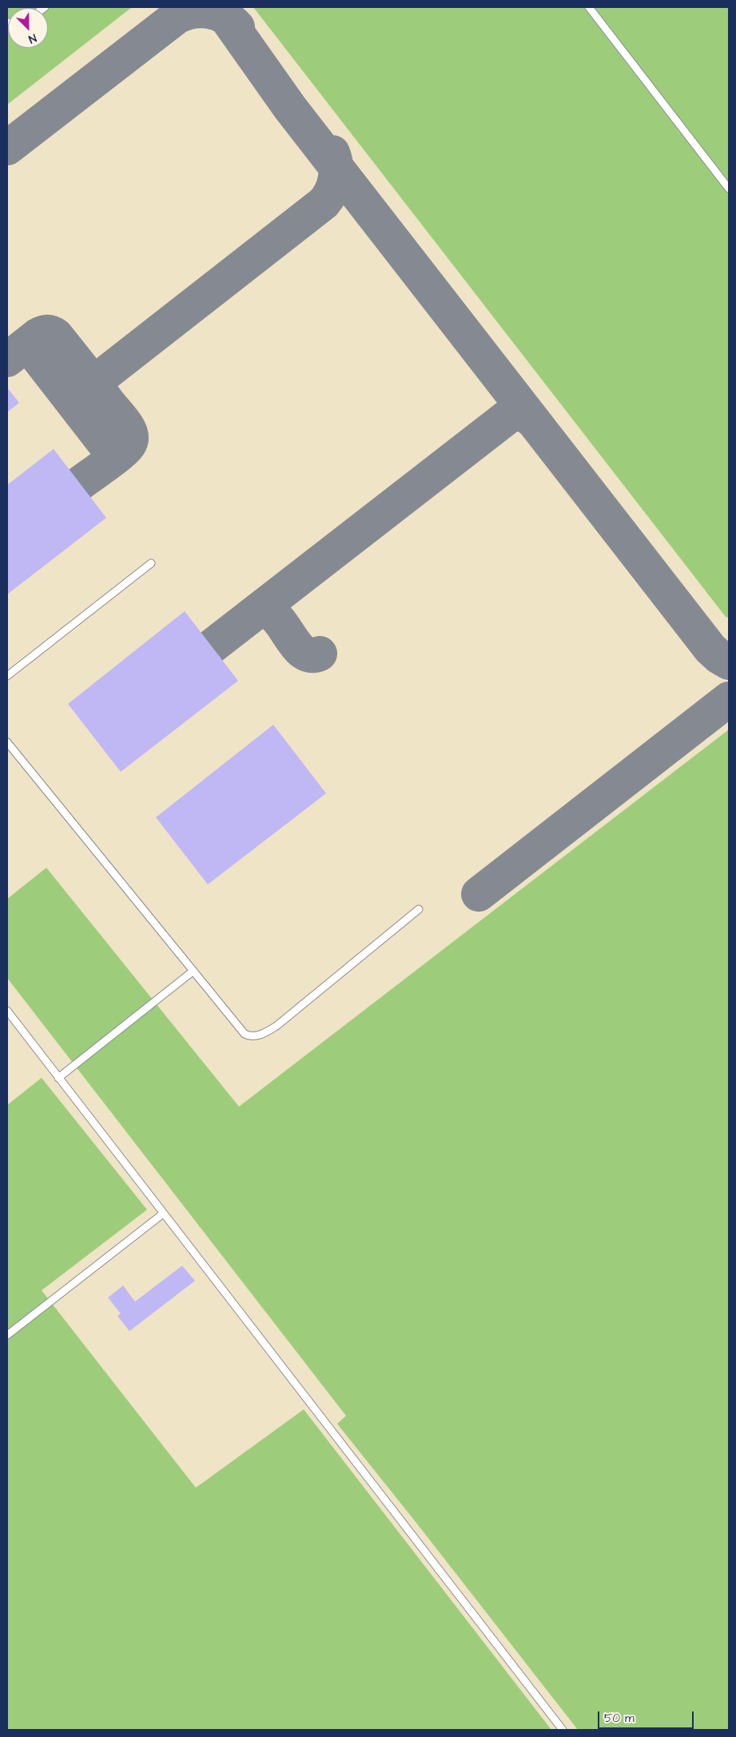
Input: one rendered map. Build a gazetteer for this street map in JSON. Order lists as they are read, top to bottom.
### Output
{
  "scale_bar": "50 m",
  "north": "bottom right"
}
